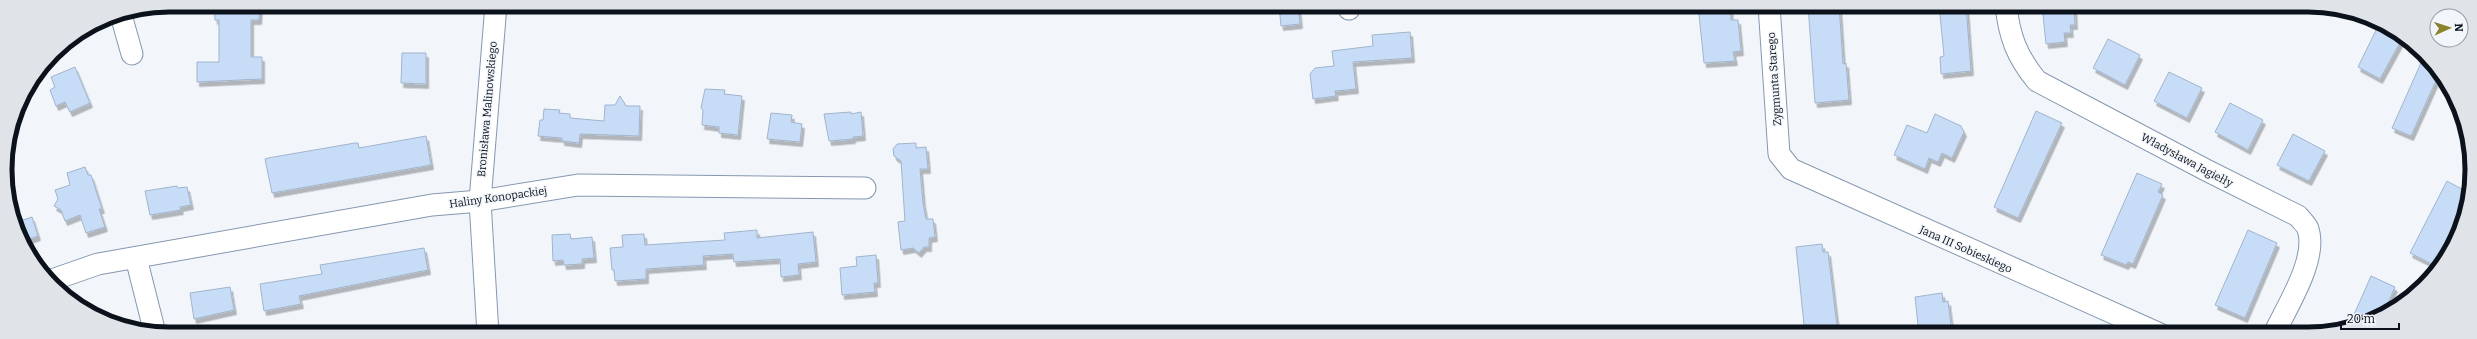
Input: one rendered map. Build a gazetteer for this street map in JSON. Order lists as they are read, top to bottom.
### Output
{
  "streets": {
    "street": [
      "Zygmunta Starego",
      "Bronisława Malinowskiego",
      "Władysława Jagiełły",
      "Haliny Konopackiej",
      "Jana III Sobieskiego"
    ]
  },
  "crossings": [
    ["Zygmunta Starego", "Jana III Sobieskiego"],
    ["Bronisława Malinowskiego", "Haliny Konopackiej"]
  ],
  "scale_bar": "20 m",
  "north": "right"
}
